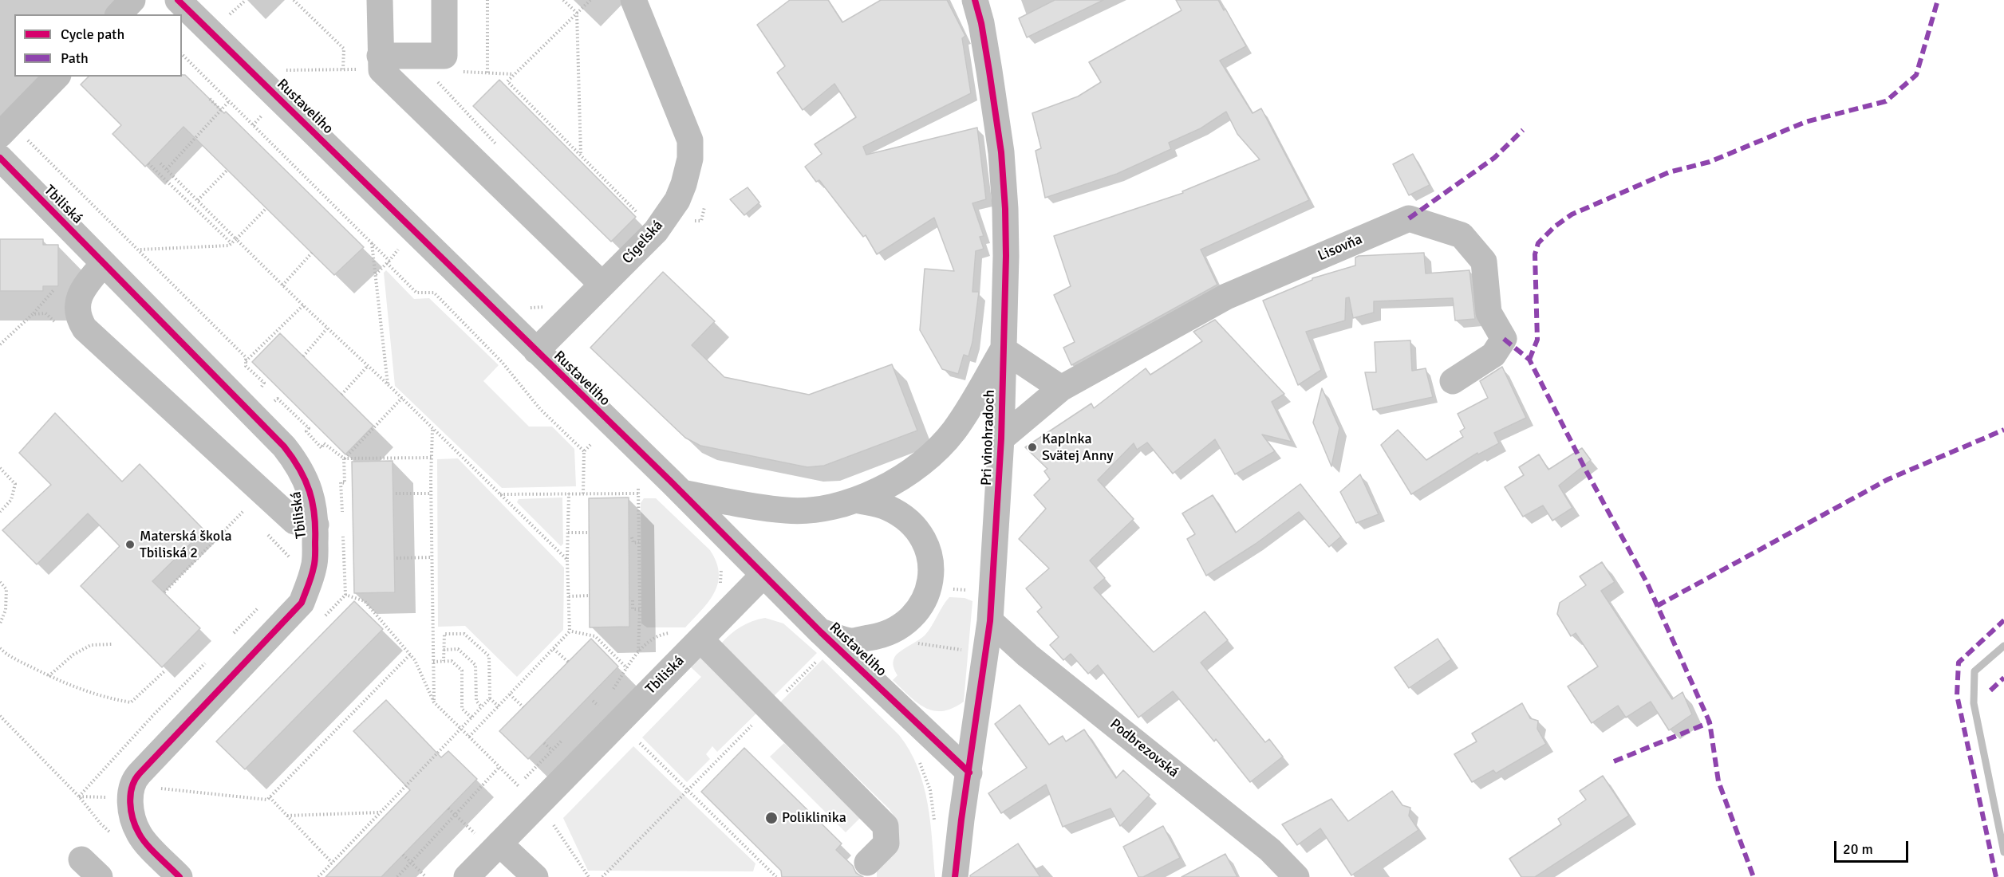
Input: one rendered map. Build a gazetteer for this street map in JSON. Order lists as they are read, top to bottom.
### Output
{
  "streets": {
    "street": [
      "Rustaveliho",
      "Tbiliská",
      "Cígeľská",
      "Lisovňa",
      "Pri vinohradoch",
      "Podbrezovská"
    ]
  },
  "crossings": [
    ["Rustaveliho", "Tbiliská"],
    ["Rustaveliho", "Cígeľská"],
    ["Rustaveliho", "Pri vinohradoch"],
    ["Lisovňa", "Pri vinohradoch"],
    ["Pri vinohradoch", "Podbrezovská"]
  ],
  "places": ["Kaplnka Svätej Anny", "Materská škola Tbiliská 2", "Poliklinika"],
  "legend": ["Cycle path", "Path"],
  "scale_bar": "20 m"
}
